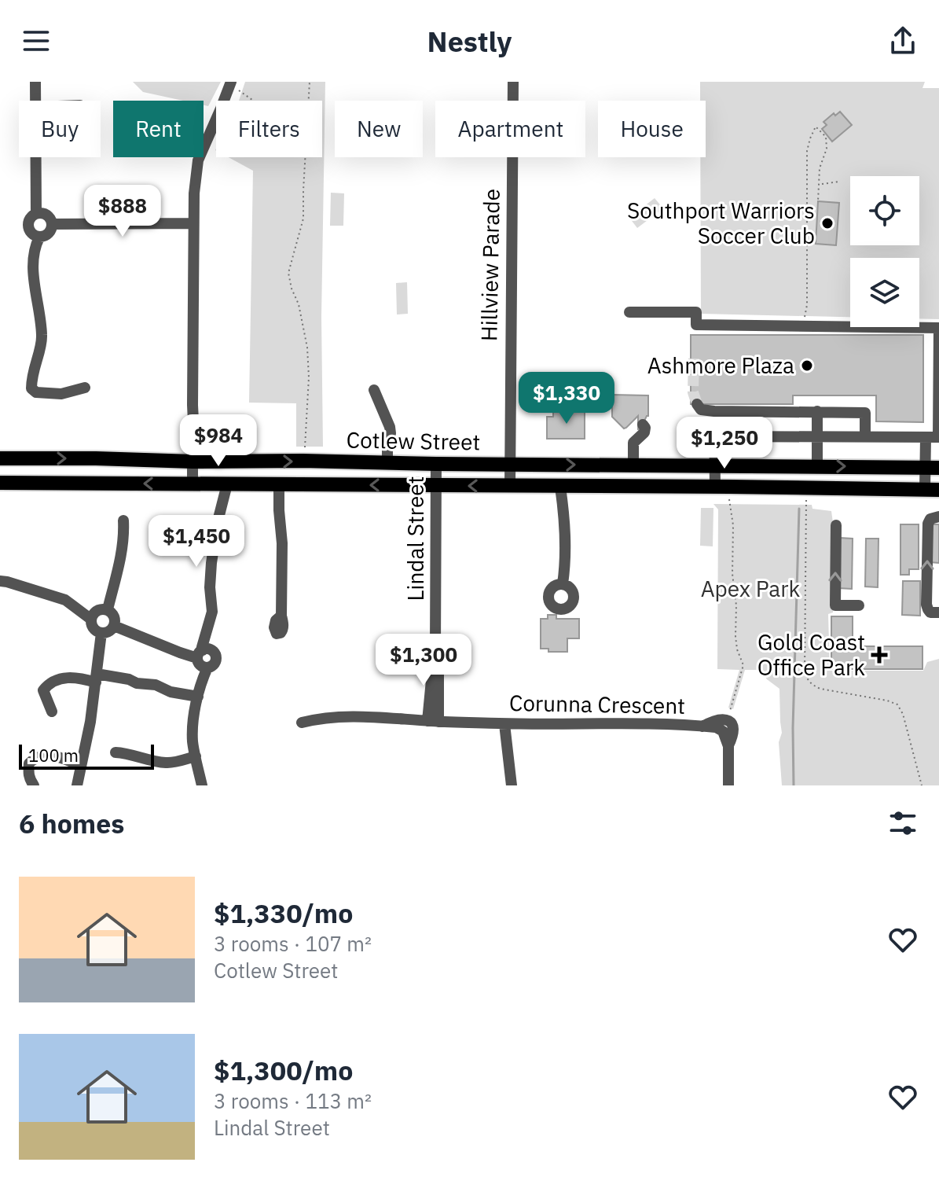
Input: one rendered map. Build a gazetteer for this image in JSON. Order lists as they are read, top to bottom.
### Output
{
  "streets": {
    "main road": ["Cotlew Street"],
    "street": ["Hillview Parade", "Lindal Street", "Corunna Crescent"]
  },
  "crossings": [
    ["Hillview Parade", "Cotlew Street"],
    ["Cotlew Street", "Lindal Street"],
    ["Lindal Street", "Corunna Crescent"]
  ],
  "parks": ["Apex Park"],
  "places": {
    "other": ["Southport Warriors Soccer Club", "Ashmore Plaza"],
    "health": ["Gold Coast Office Park"]
  },
  "scale_bar": "100 m",
  "page": {
    "header": "Nestly",
    "chip": [
      "Buy",
      "Rent",
      "Filters",
      "New",
      "Apartment",
      "House"
    ],
    "price": [
      "$888",
      "$1,330",
      "$984",
      "$1,250",
      "$1,450",
      "$1,300"
    ],
    "scale": "100 m",
    "heading": "6 homes",
    "list": [
      {
        "name": "$1,330/mo",
        "note": "3 rooms · 107 m² · Cotlew Street"
      },
      {
        "name": "$1,300/mo",
        "note": "3 rooms · 113 m² · Lindal Street"
      }
    ]
  }
}
